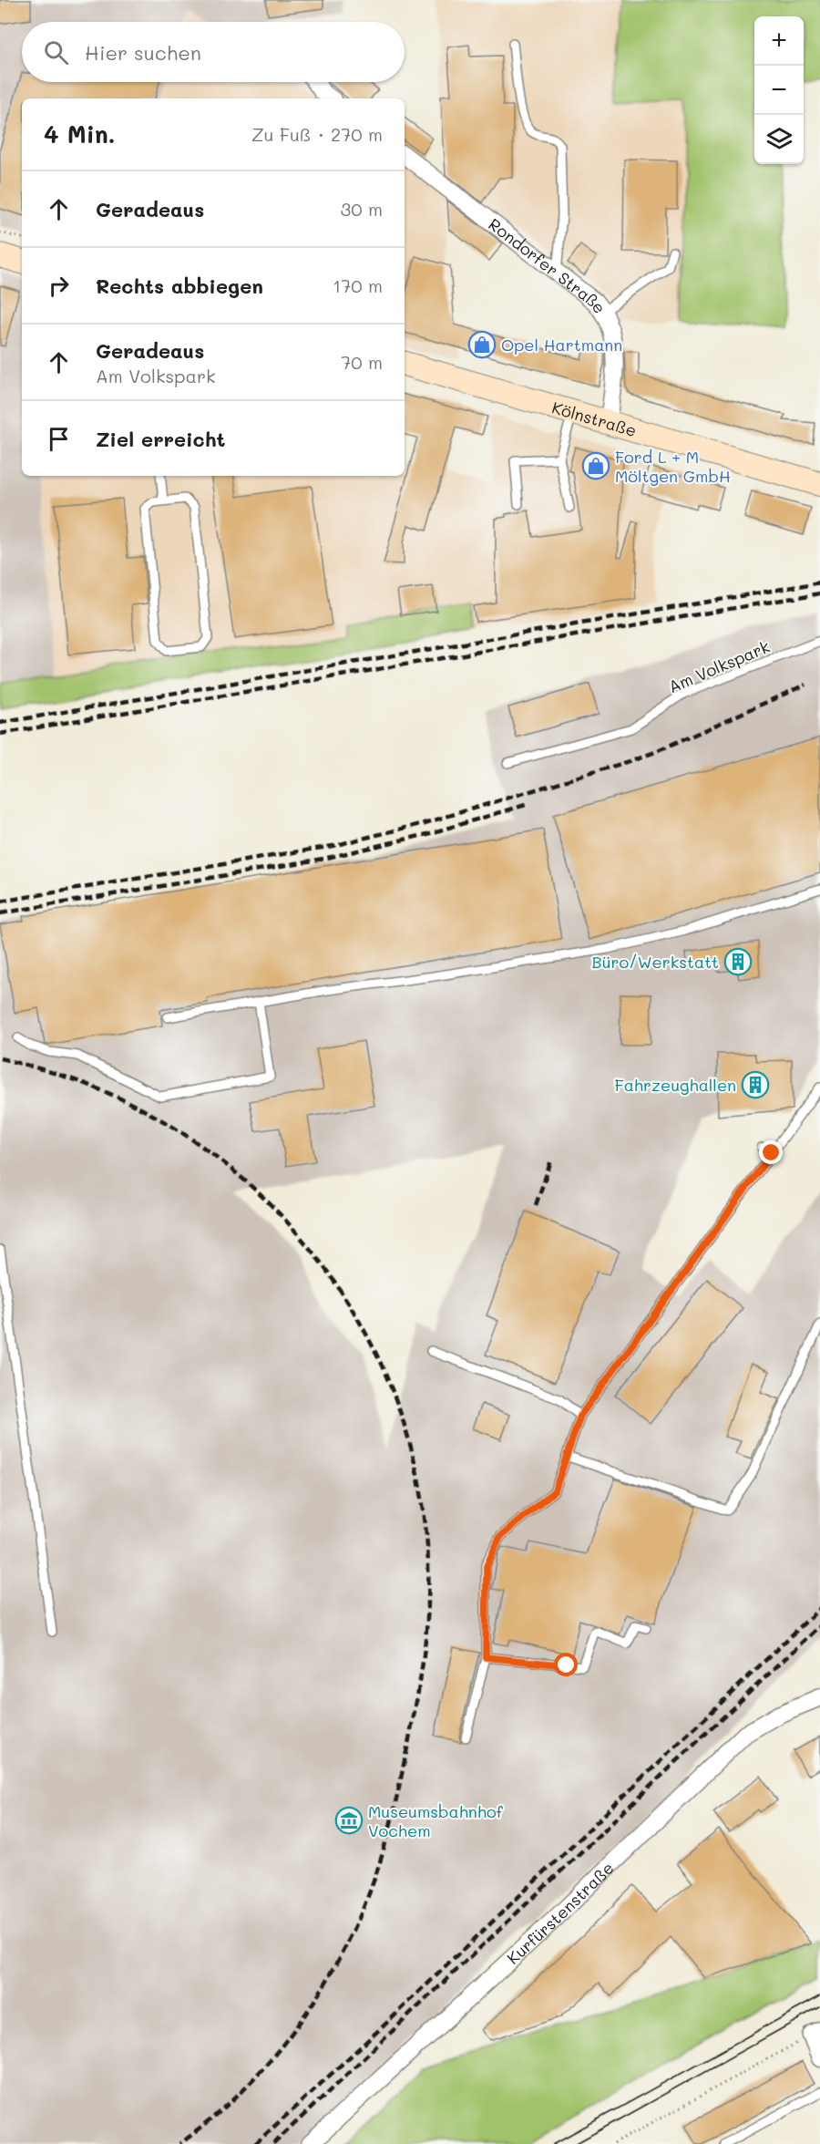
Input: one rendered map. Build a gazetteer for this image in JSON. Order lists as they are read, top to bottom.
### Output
{
  "streets": {
    "main road": ["Kölnstraße"],
    "street": ["Rondorfer Straße", "Kurfürstenstraße"],
    "lane": ["Am Volkspark"]
  },
  "crossings": [
    ["Rondorfer Straße", "Kölnstraße"]
  ],
  "places": {
    "shop": ["Opel Hartmann", "Ford L + M Möltgen GmbH"],
    "building": ["Büro/Werkstatt", "Fahrzeughallen"],
    "museum": ["Museumsbahnhof Vochem"]
  },
  "page": {
    "map_buttons": ["+", "−"],
    "search": "Hier suchen",
    "heading": ["4 Min.", "Zu Fuß · 270 m"],
    "list": [
      ["Geradeaus", "30 m"],
      ["Rechts abbiegen", "170 m"],
      ["Geradeaus", "Am Volkspark", "70 m"],
      "Ziel erreicht"
    ]
  }
}
